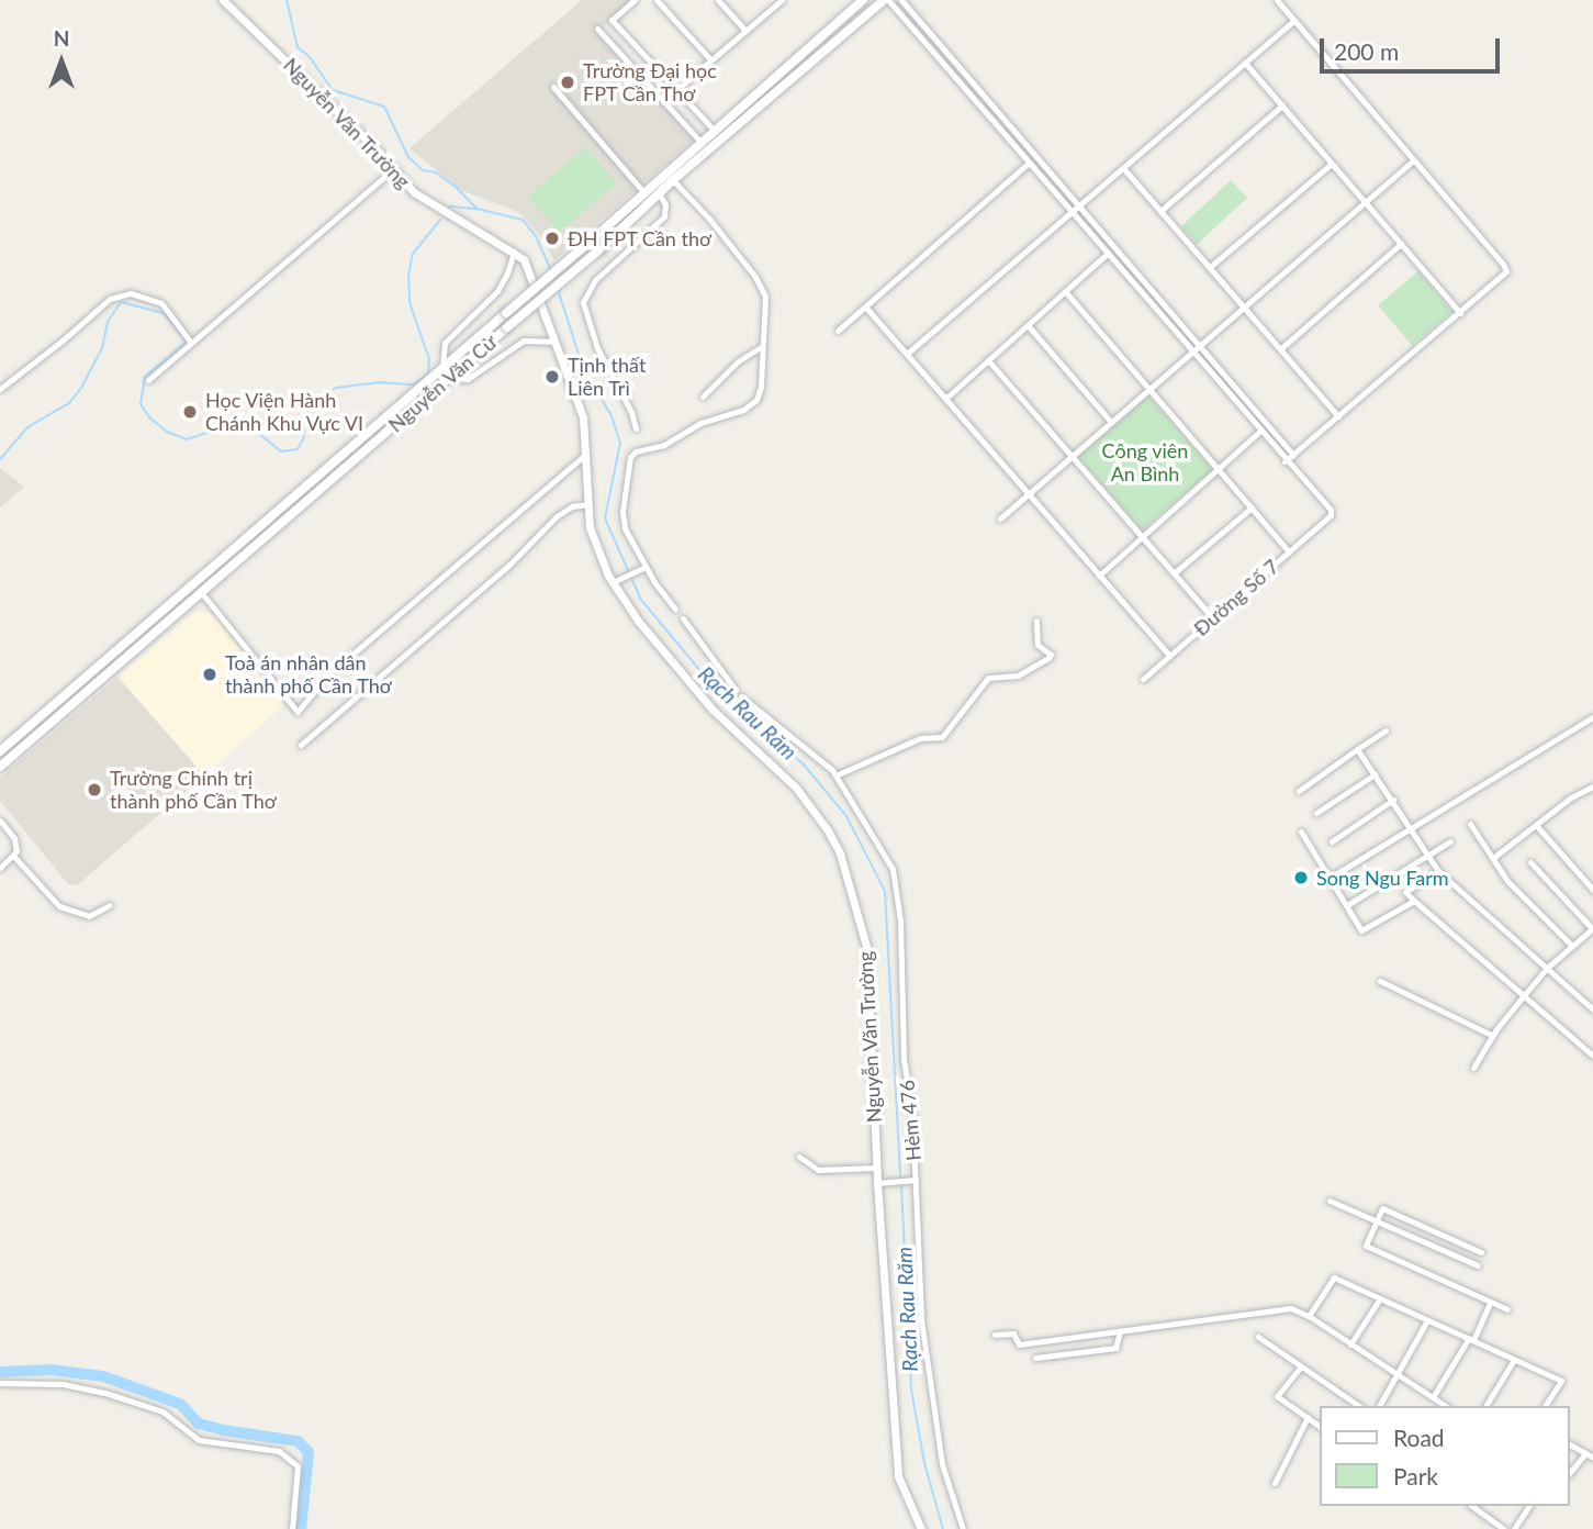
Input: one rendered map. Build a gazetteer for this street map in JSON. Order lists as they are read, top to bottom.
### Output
{
  "streets": {
    "main road": ["Nguyễn Văn Cừ"],
    "street": ["Nguyễn Văn Trường", "Đường Số 7", "Hẻm 476"]
  },
  "water": ["Rạch Rau Răm"],
  "parks": ["Công viên An Bình"],
  "places": [
    "Trường Đại học FPT Cần Thơ",
    "ĐH FPT Cần thơ",
    "Tịnh thất Liên Trì",
    "Học Viện Hành Chánh Khu Vực VI",
    "Toà án nhân dân thành phố Cần Thơ",
    "Trường Chính trị thành phố Cần Thơ",
    "Song Ngu Farm"
  ],
  "legend": ["Road", "Park"],
  "scale_bar": "200 m",
  "north": "top"
}
